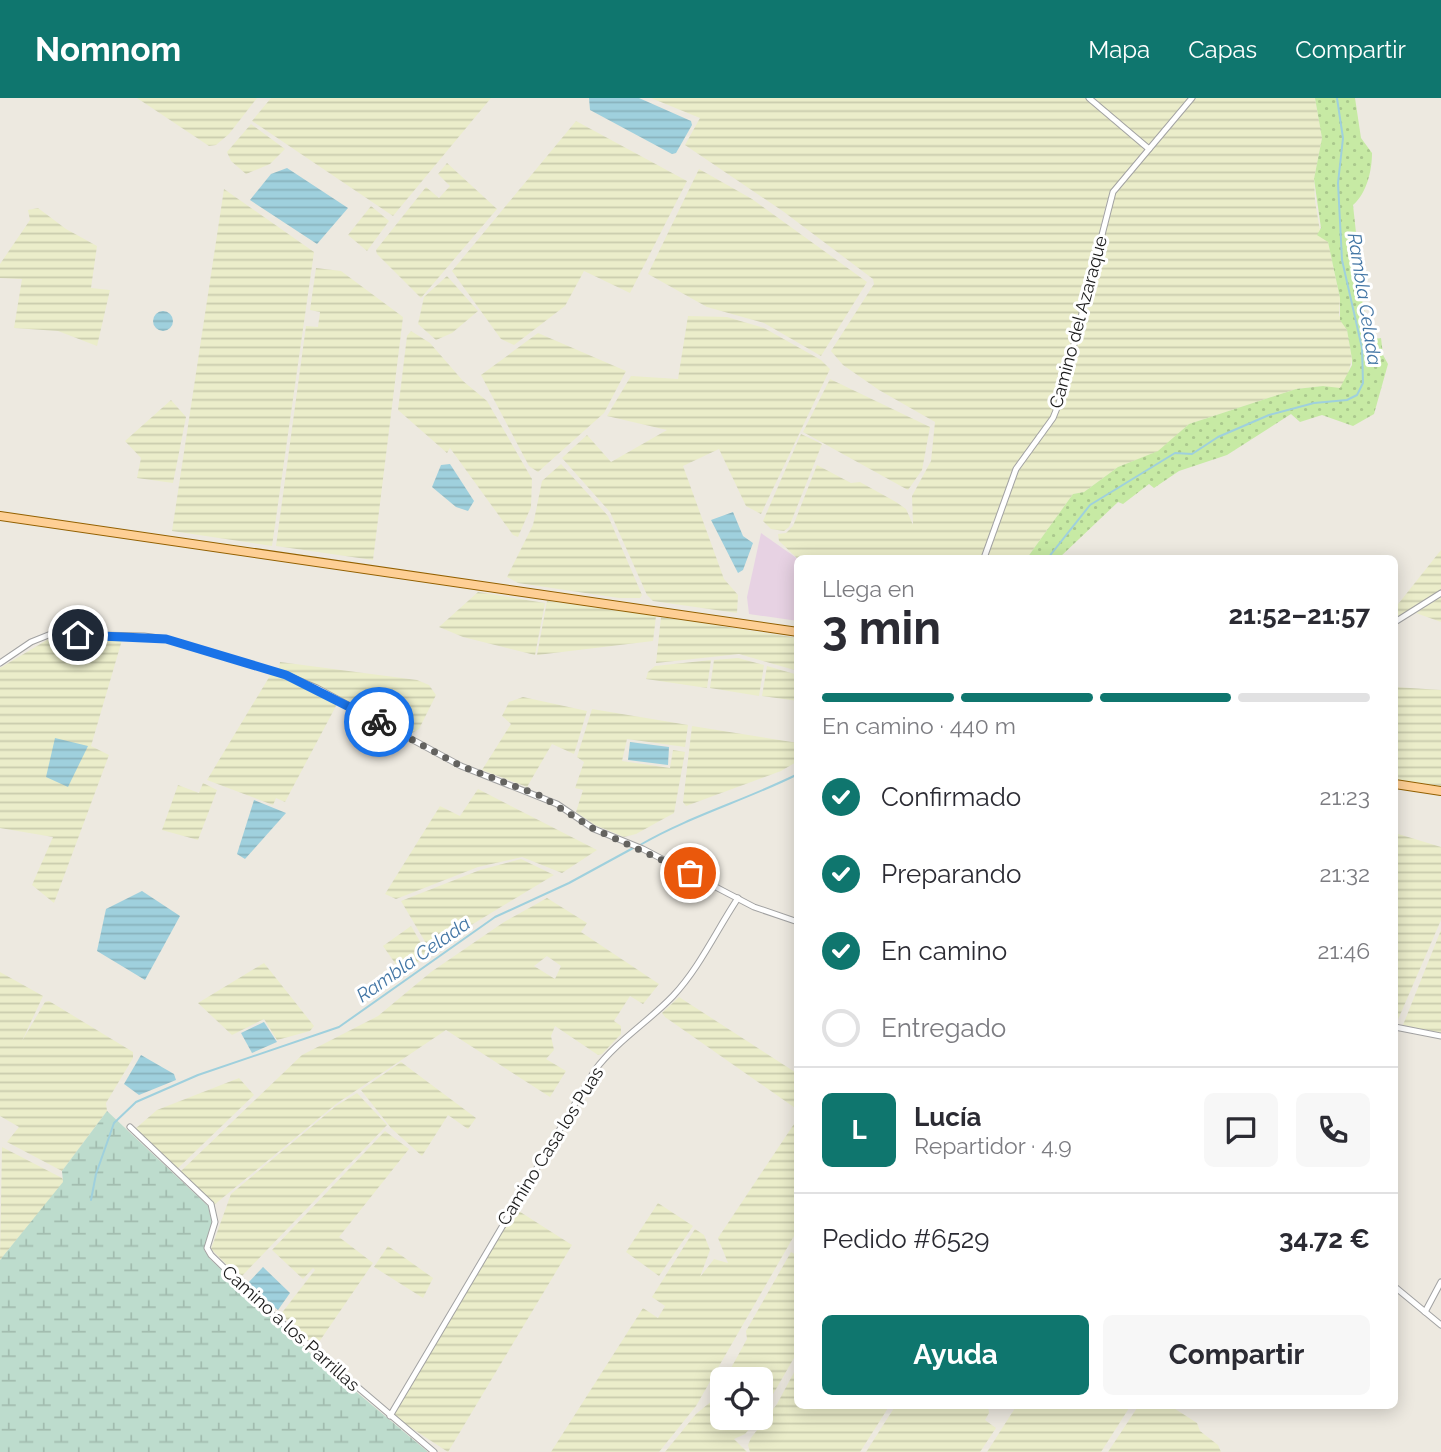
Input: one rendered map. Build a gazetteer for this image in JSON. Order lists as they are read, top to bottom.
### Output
{
  "streets": {
    "street": ["Camino del Azaraque", "Camino Casa los Puas", "Camino a los Parrillas"]
  },
  "crossings": [
    ["Camino Casa los Puas", "Camino a los Parrillas"]
  ],
  "water": ["Rambla Celada"],
  "page": {
    "header": "Nomnom",
    "nav": ["Mapa", "Capas", "Compartir"],
    "heading": ["3 min", "Llega en", "21:52–21:57"],
    "panel": [
      "Lucía",
      "Repartidor · 4.9",
      "Pedido #6529",
      "34.72 €"
    ],
    "bar": "En camino · 440 m",
    "list": [
      ["Confirmado", "21:23"],
      ["Preparando", "21:32"],
      ["En camino", "21:46"],
      "Entregado"
    ],
    "round": "L",
    "buttons": ["Ayuda", "Compartir"]
  }
}
